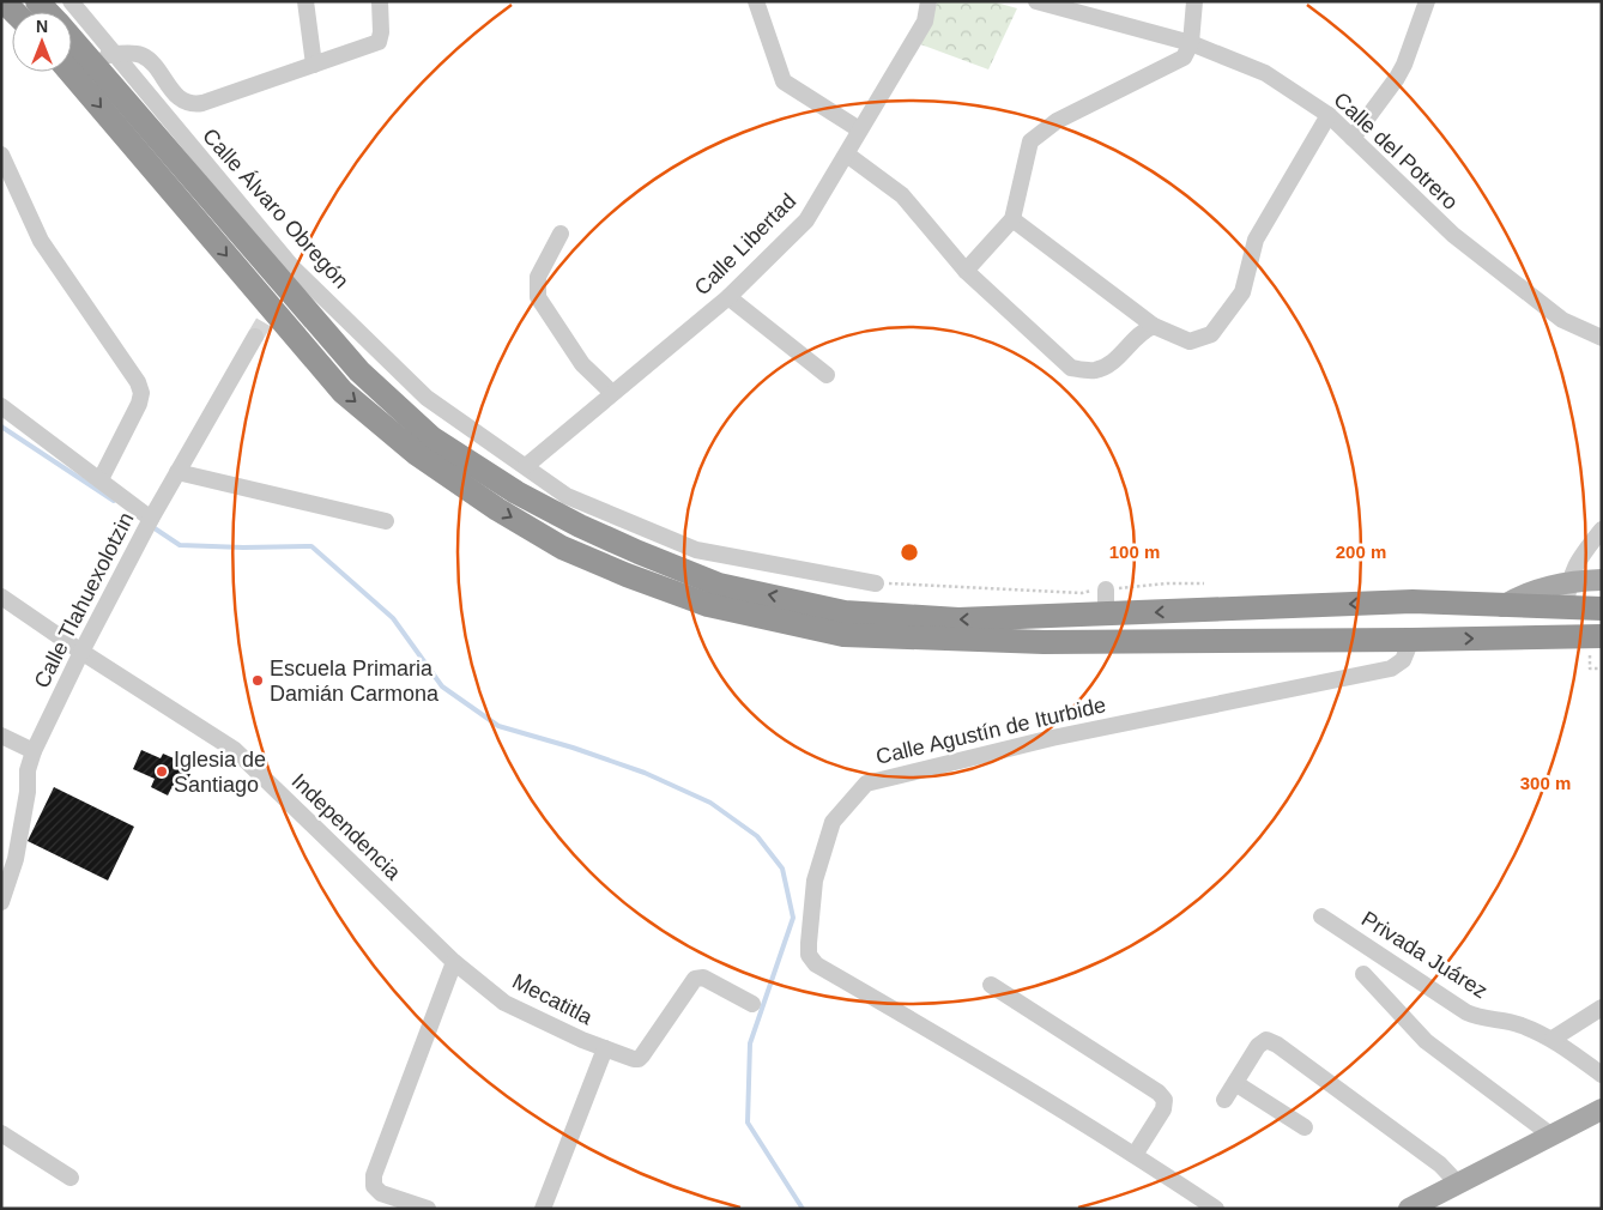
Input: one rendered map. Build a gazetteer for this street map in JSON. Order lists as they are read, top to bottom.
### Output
{
  "streets": {
    "street": [
      "Calle del Potrero",
      "Calle Álvaro Obregón",
      "Calle Libertad",
      "Calle Tlahuexolotzin",
      "Calle Agustín de Iturbide",
      "Independencia",
      "Privada Juárez",
      "Mecatitla"
    ]
  },
  "crossings": [
    ["Calle Álvaro Obregón", "Calle Libertad"],
    ["Calle Tlahuexolotzin", "Independencia"],
    ["Independencia", "Mecatitla"]
  ],
  "places": ["Escuela Primaria Damián Carmona", "Iglesia de Santiago"],
  "north": "top",
  "rings": ["100 m", "200 m", "300 m"]
}
